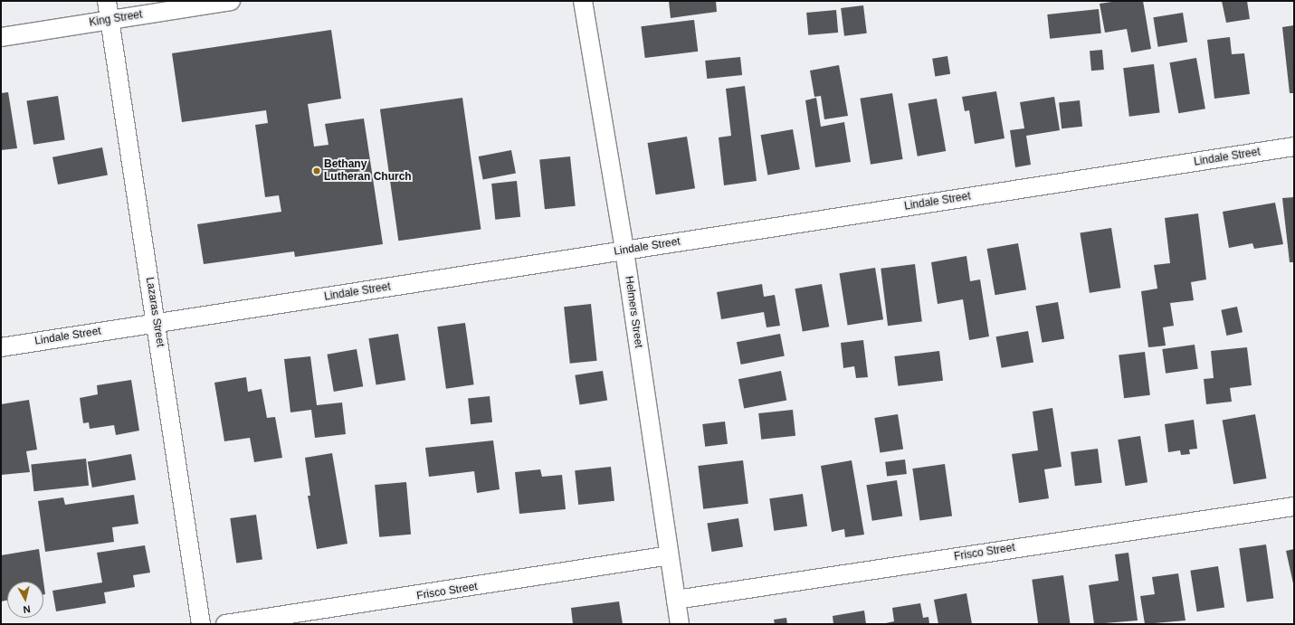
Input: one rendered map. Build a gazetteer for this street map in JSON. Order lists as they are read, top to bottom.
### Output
{
  "streets": {
    "street": [
      "King Street",
      "Lindale Street",
      "Lazaras Street",
      "Helmers Street",
      "Frisco Street"
    ]
  },
  "crossings": [
    ["King Street", "Lazaras Street"],
    ["Lindale Street", "Lazaras Street"],
    ["Lindale Street", "Helmers Street"],
    ["Helmers Street", "Frisco Street"]
  ],
  "places": ["Bethany Lutheran Church"],
  "north": "bottom"
}
